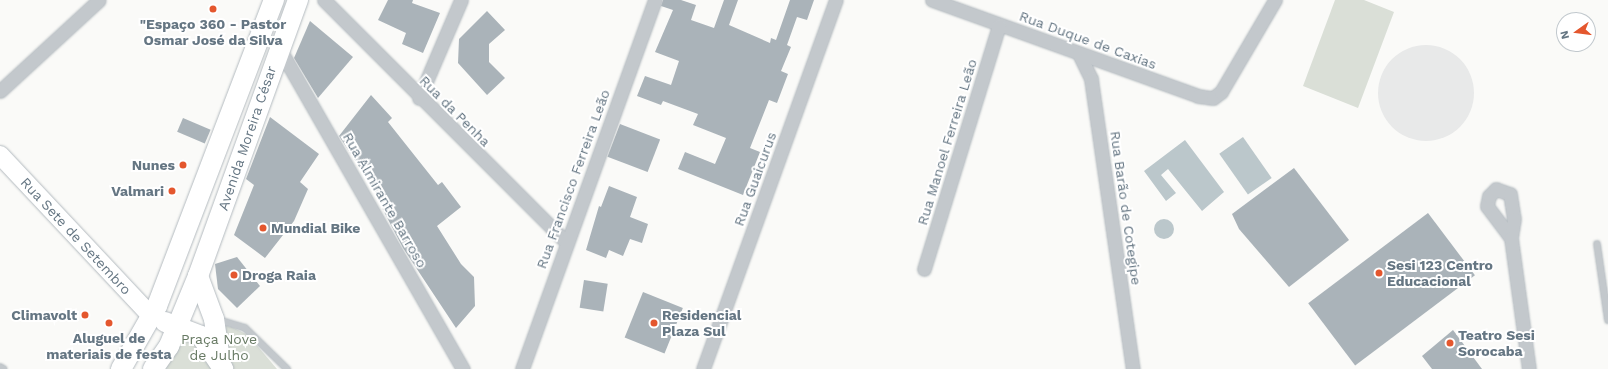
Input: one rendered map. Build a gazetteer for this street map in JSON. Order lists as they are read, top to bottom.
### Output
{
  "streets": {
    "main road": ["Avenida Moreira César", "Rua Sete de Setembro"],
    "street": [
      "Rua Duque de Caxias",
      "Rua da Penha",
      "Rua Manoel Ferreira Leão",
      "Rua Francisco Ferreira Leão",
      "Rua Guaicurus",
      "Rua Almirante Barroso",
      "Rua Barão de Cotegipe"
    ]
  },
  "crossings": [
    ["Rua Duque de Caxias", "Rua Manoel Ferreira Leão"],
    ["Rua Duque de Caxias", "Rua Barão de Cotegipe"],
    ["Rua da Penha", "Rua Francisco Ferreira Leão"],
    ["Avenida Moreira César", "Rua Almirante Barroso"],
    ["Avenida Moreira César", "Rua Sete de Setembro"]
  ],
  "parks": ["Praça Nove de Julho"],
  "places": [
    "\"Espaço 360 - Pastor Osmar José da Silva",
    "Nunes",
    "Valmari",
    "Mundial Bike",
    "Sesi 123 Centro Educacional",
    "Droga Raia",
    "Climavolt",
    "Aluguel de materiais de festa",
    "Residencial Plaza Sul",
    "Teatro Sesi Sorocaba"
  ],
  "north": "left"
}
